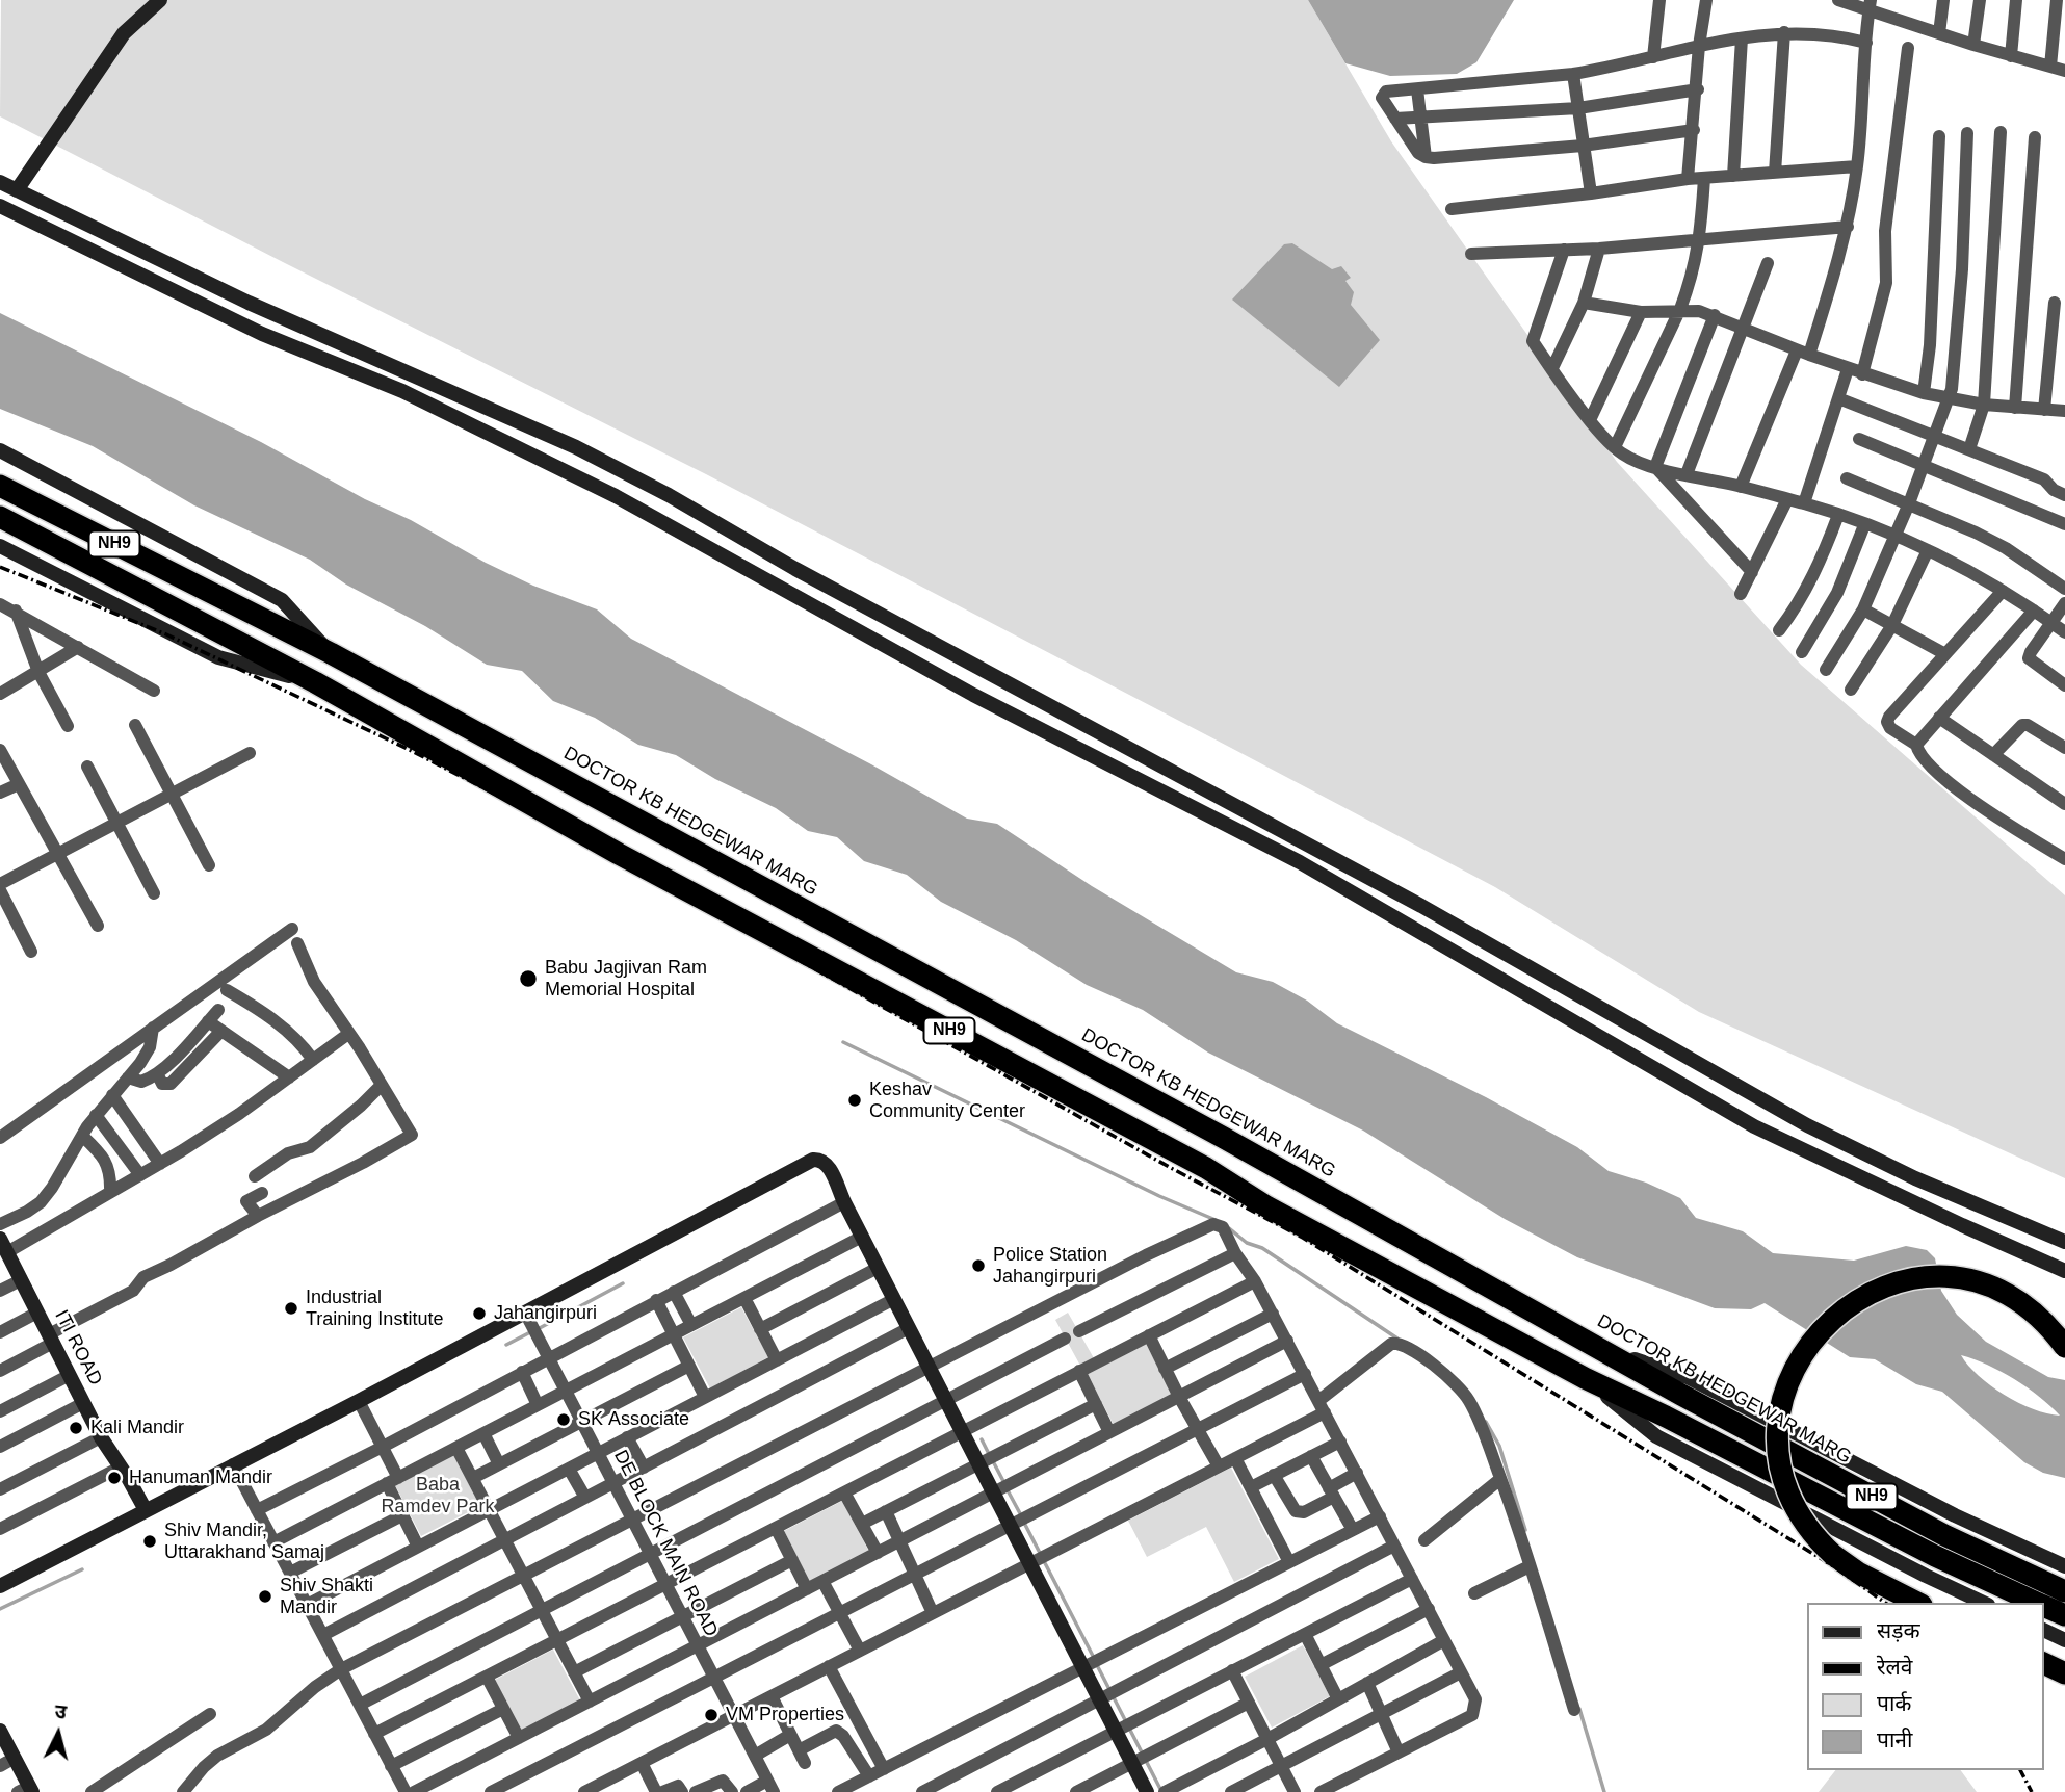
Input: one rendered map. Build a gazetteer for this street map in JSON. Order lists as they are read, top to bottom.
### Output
{
  "streets": {
    "highway": ["NH9", "DOCTOR KB HEDGEWAR MARG"],
    "main road": ["ITI ROAD"],
    "street": ["DE BLOCK MAIN ROAD"]
  },
  "crossings": [
    ["NH9", "DOCTOR KB HEDGEWAR MARG"]
  ],
  "parks": ["Baba Ramdev Park"],
  "places": [
    "Babu Jagjivan Ram Memorial Hospital",
    "Keshav Community Center",
    "Police Station Jahangirpuri",
    "Industrial Training Institute",
    "Jahangirpuri",
    "SK Associate",
    "Kali Mandir",
    "Hanuman Mandir",
    "Shiv Mandir, Uttarakhand Samaj",
    "Shiv Shakti Mandir",
    "VM Properties"
  ],
  "legend": [
    "सड़क",
    "रेलवे",
    "पार्क",
    "पानी"
  ],
  "north": "top"
}
